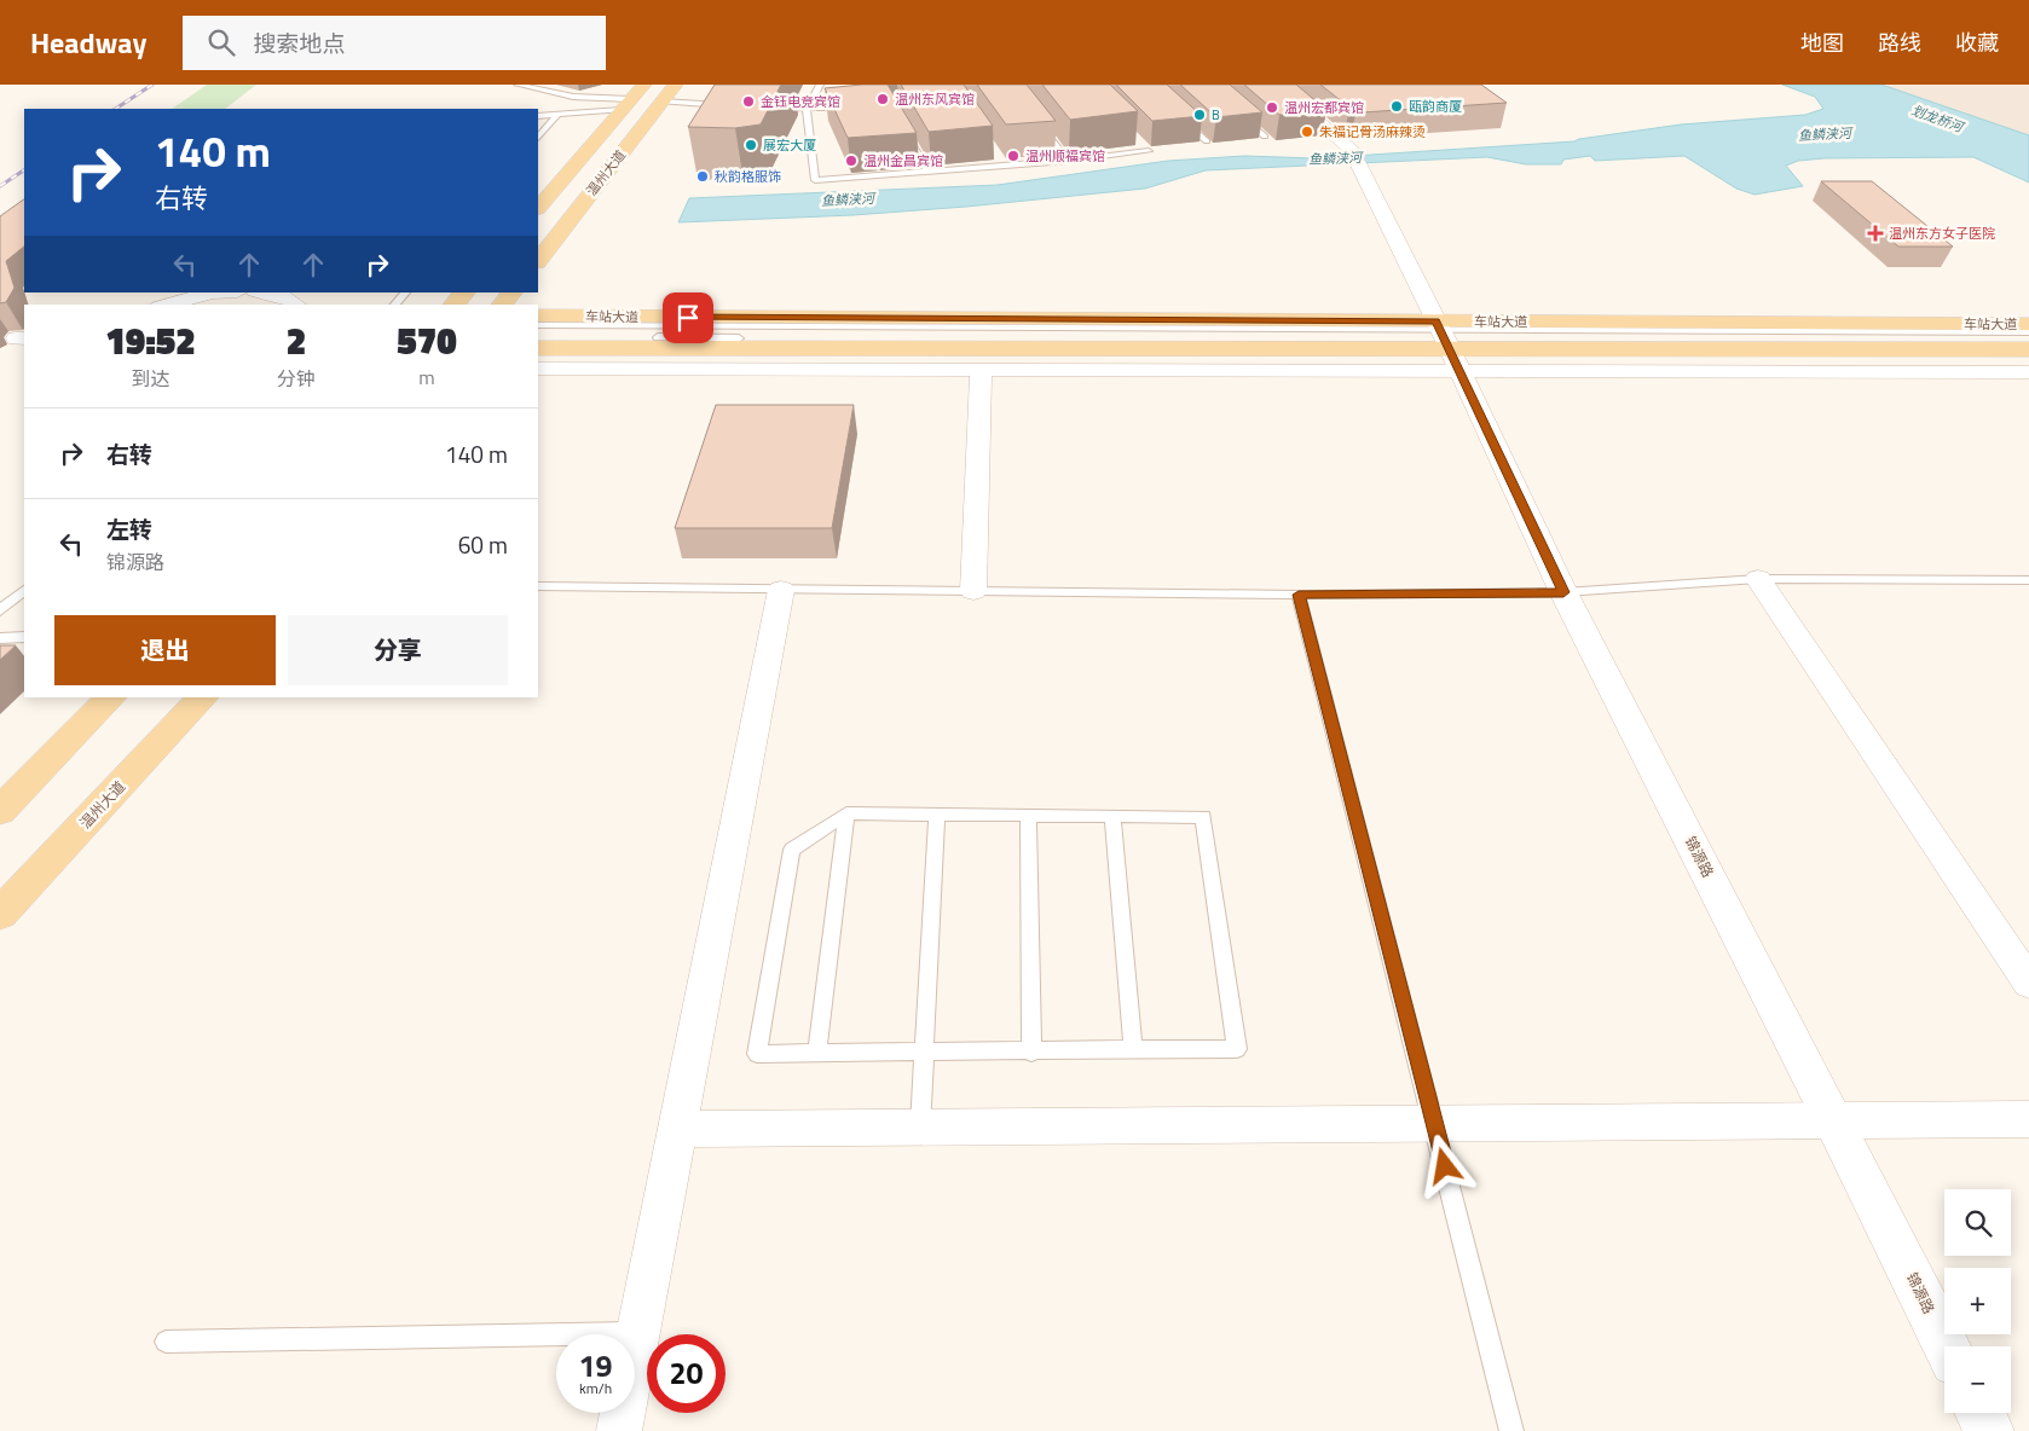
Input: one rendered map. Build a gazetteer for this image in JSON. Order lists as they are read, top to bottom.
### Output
{
  "streets": {
    "main road": ["温州大道", "车站大道"],
    "street": ["锦源路"]
  },
  "crossings": [
    ["车站大道", "锦源路"]
  ],
  "water": ["划龙桥河", "鱼鳞浃河"],
  "places": {
    "other": [
      "温州东风宾馆",
      "金钰电竞宾馆",
      "瓯韵商厦",
      "温州宏都宾馆",
      "B",
      "朱福记骨汤麻辣烫",
      "展宏大厦",
      "温州顺福宾馆",
      "温州金昌宾馆",
      "秋韵格服饰"
    ],
    "health": ["温州东方女子医院"]
  },
  "page": {
    "header": "Headway",
    "search": "搜索地点",
    "nav": ["地图", "路线", "收藏"],
    "turn": ["140 m", "右转"],
    "eta": [
      "19:52",
      "到达",
      "2",
      "分钟",
      "570",
      "m"
    ],
    "list": [
      {
        "name": "右转",
        "value": "140 m"
      },
      {
        "name": "左转",
        "note": "锦源路",
        "value": "60 m"
      }
    ],
    "buttons": ["退出", "分享"],
    "map_buttons": ["+", "−"],
    "speed": "19 km/h",
    "limit": "20"
  }
}
